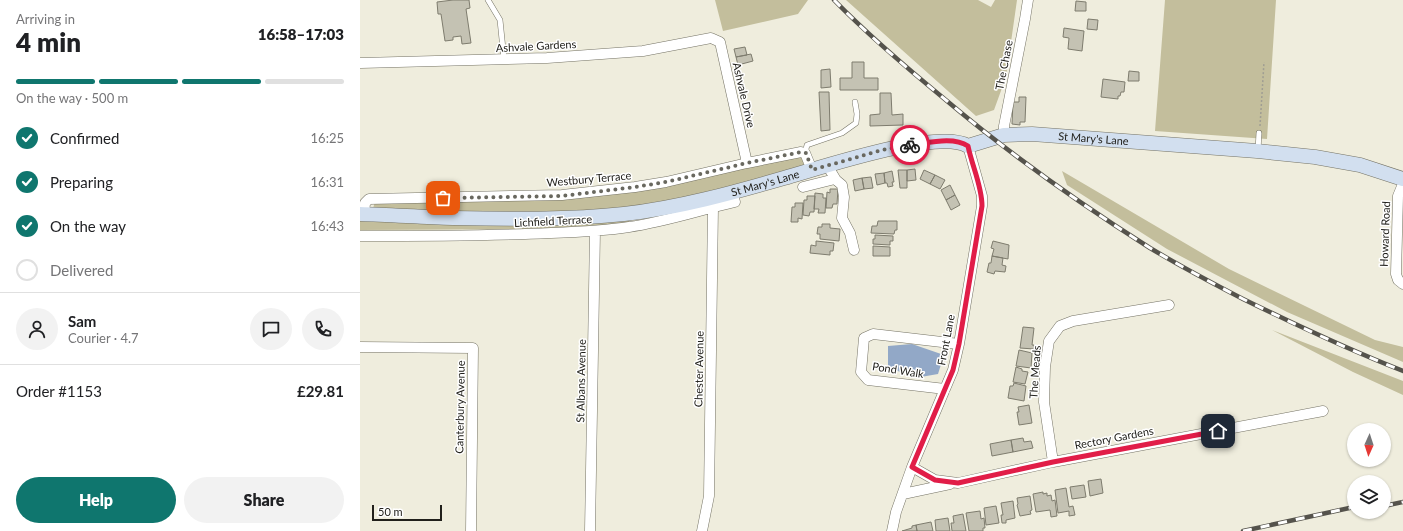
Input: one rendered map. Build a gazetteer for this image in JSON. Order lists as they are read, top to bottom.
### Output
{
  "streets": {
    "main road": ["St Mary's Lane"],
    "street": [
      "Ashvale Gardens",
      "The Chase",
      "Ashvale Drive",
      "Westbury Terrace",
      "Lichfield Terrace",
      "Howard Road",
      "Front Lane",
      "Chester Avenue",
      "Pond Walk",
      "The Meads",
      "St Albans Avenue",
      "Canterbury Avenue",
      "Rectory Gardens"
    ]
  },
  "crossings": [
    ["Ashvale Gardens", "Ashvale Drive"],
    ["The Chase", "St Mary's Lane"],
    ["Ashvale Drive", "Westbury Terrace"],
    ["St Mary's Lane", "Westbury Terrace"],
    ["St Mary's Lane", "Lichfield Terrace"],
    ["St Mary's Lane", "Front Lane"],
    ["Lichfield Terrace", "Chester Avenue"],
    ["Lichfield Terrace", "St Albans Avenue"],
    ["Front Lane", "Pond Walk"],
    ["Front Lane", "Rectory Gardens"],
    ["The Meads", "Rectory Gardens"]
  ],
  "scale_bar": "50 m",
  "north": "bottom",
  "page": {
    "heading": ["4 min", "Arriving in", "16:58–17:03"],
    "panel": [
      "Sam",
      "Courier · 4.7",
      "Order #1153",
      "£29.81"
    ],
    "bar": "On the way · 500 m",
    "list": [
      ["Confirmed", "16:25"],
      ["Preparing", "16:31"],
      ["On the way", "16:43"],
      "Delivered"
    ],
    "buttons": ["Help", "Share"],
    "scale": "50 m"
  }
}
